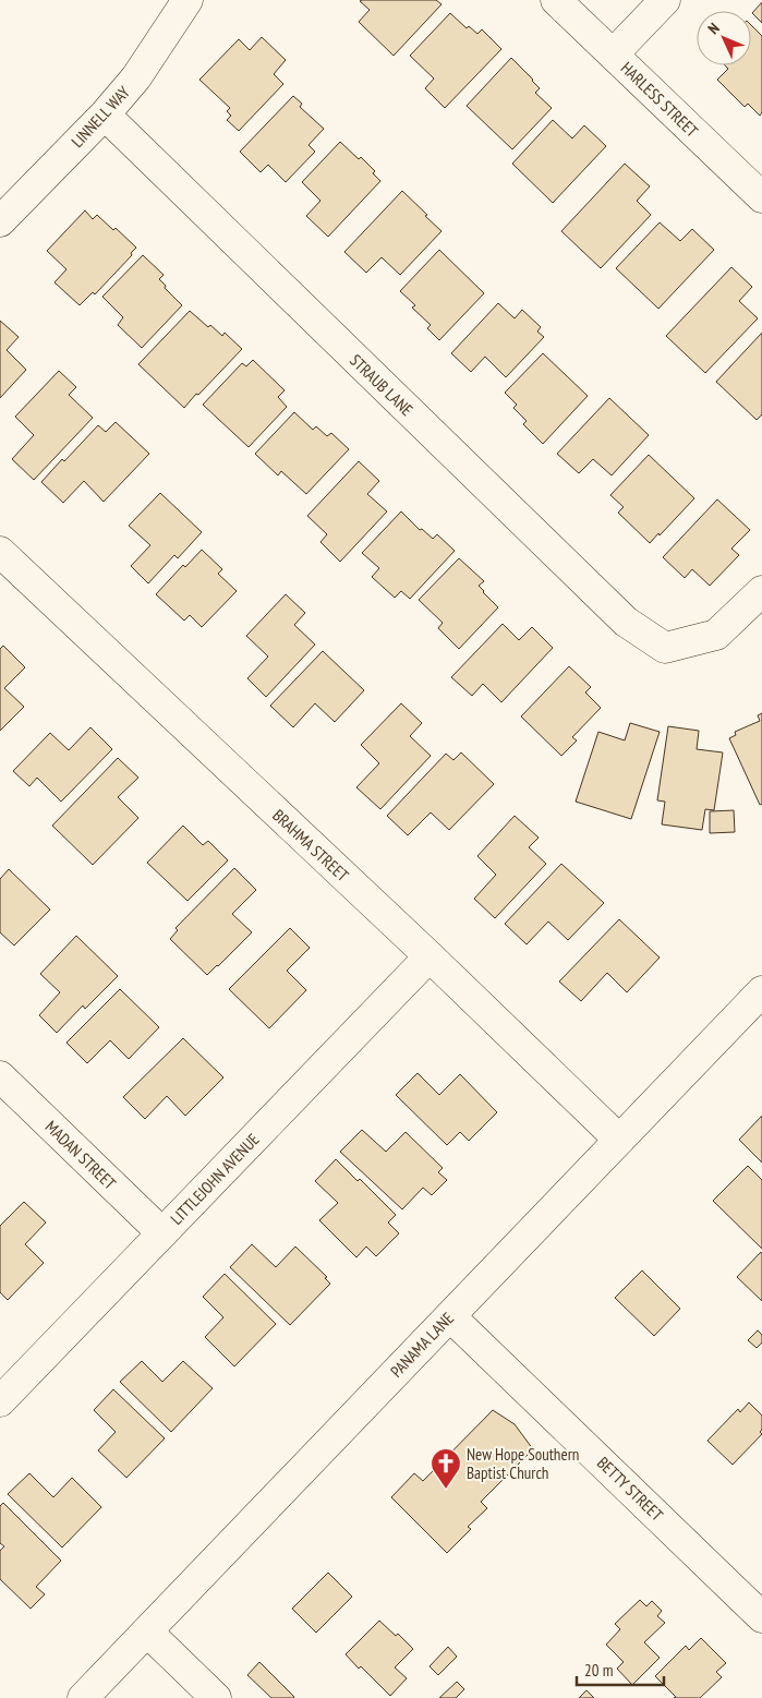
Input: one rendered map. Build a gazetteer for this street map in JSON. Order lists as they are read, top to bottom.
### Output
{
  "streets": {
    "street": [
      "HARLESS STREET",
      "LINNELL WAY",
      "STRAUB LANE",
      "BRAHMA STREET",
      "MADAN STREET",
      "LITTLEJOHN AVENUE",
      "PANAMA LANE",
      "BETTY STREET"
    ]
  },
  "crossings": [
    ["LINNELL WAY", "STRAUB LANE"],
    ["BRAHMA STREET", "LITTLEJOHN AVENUE"],
    ["BRAHMA STREET", "PANAMA LANE"],
    ["MADAN STREET", "LITTLEJOHN AVENUE"],
    ["PANAMA LANE", "BETTY STREET"]
  ],
  "places": {
    "church": ["New Hope Southern Baptist Church"]
  },
  "scale_bar": "20 m",
  "north": "top left"
}
